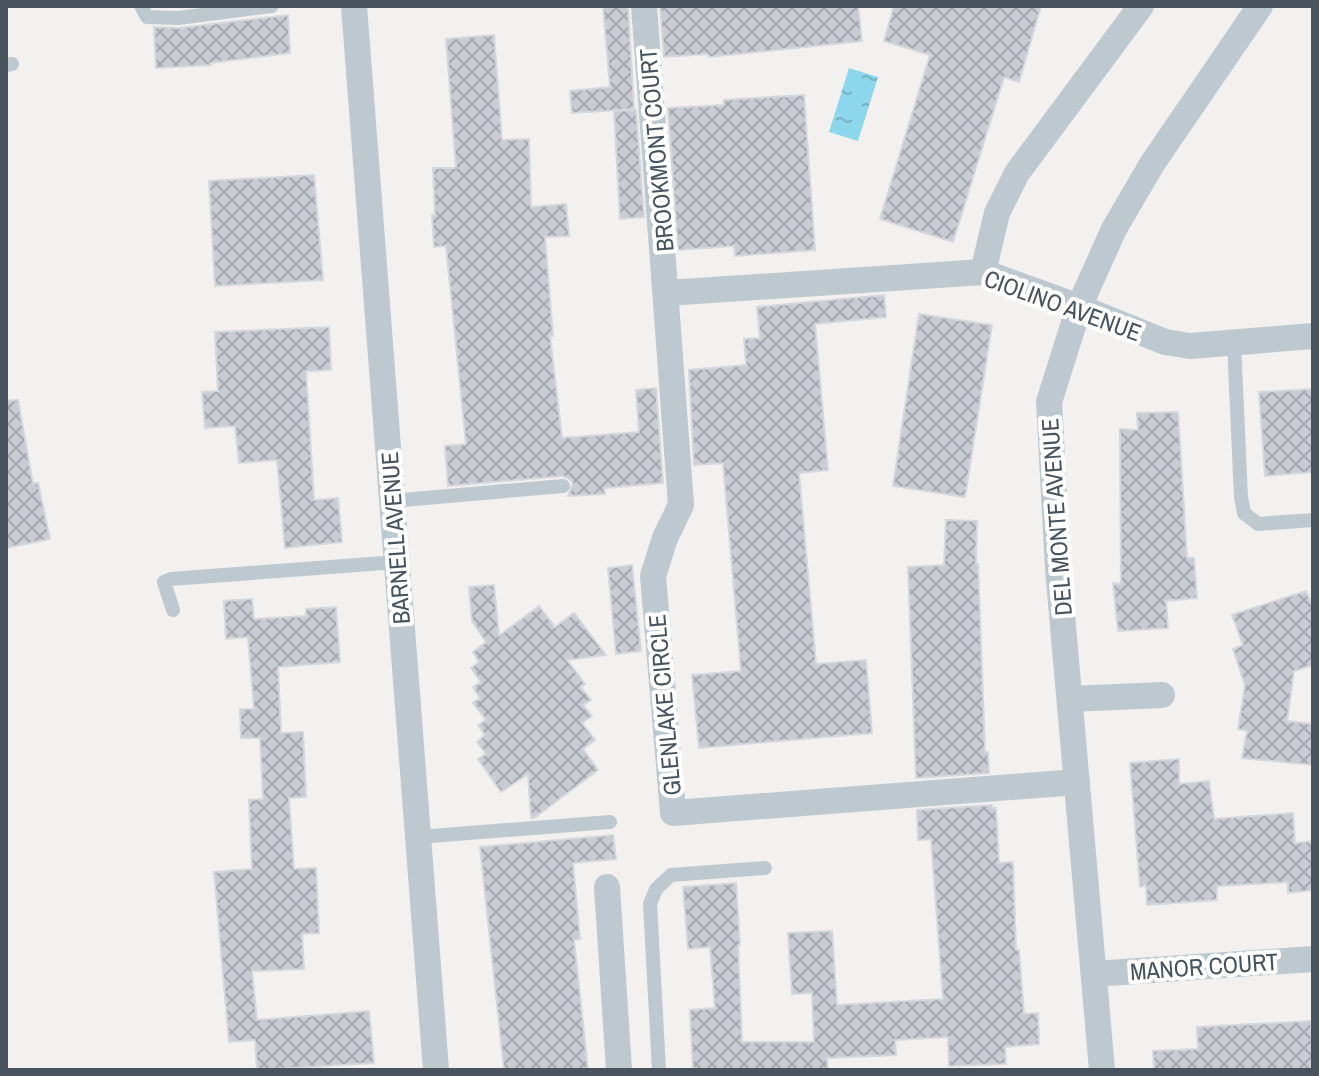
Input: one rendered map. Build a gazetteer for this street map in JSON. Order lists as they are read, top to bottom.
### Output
{
  "streets": {
    "street": [
      "BROOKMONT COURT",
      "CIOLINO AVENUE",
      "DEL MONTE AVENUE",
      "BARNELL AVENUE",
      "GLENLAKE CIRCLE",
      "MANOR COURT"
    ]
  },
  "crossings": [
    ["BROOKMONT COURT", "CIOLINO AVENUE"],
    ["BROOKMONT COURT", "GLENLAKE CIRCLE"],
    ["CIOLINO AVENUE", "DEL MONTE AVENUE"],
    ["CIOLINO AVENUE", "GLENLAKE CIRCLE"],
    ["DEL MONTE AVENUE", "GLENLAKE CIRCLE"],
    ["DEL MONTE AVENUE", "MANOR COURT"]
  ]
}
